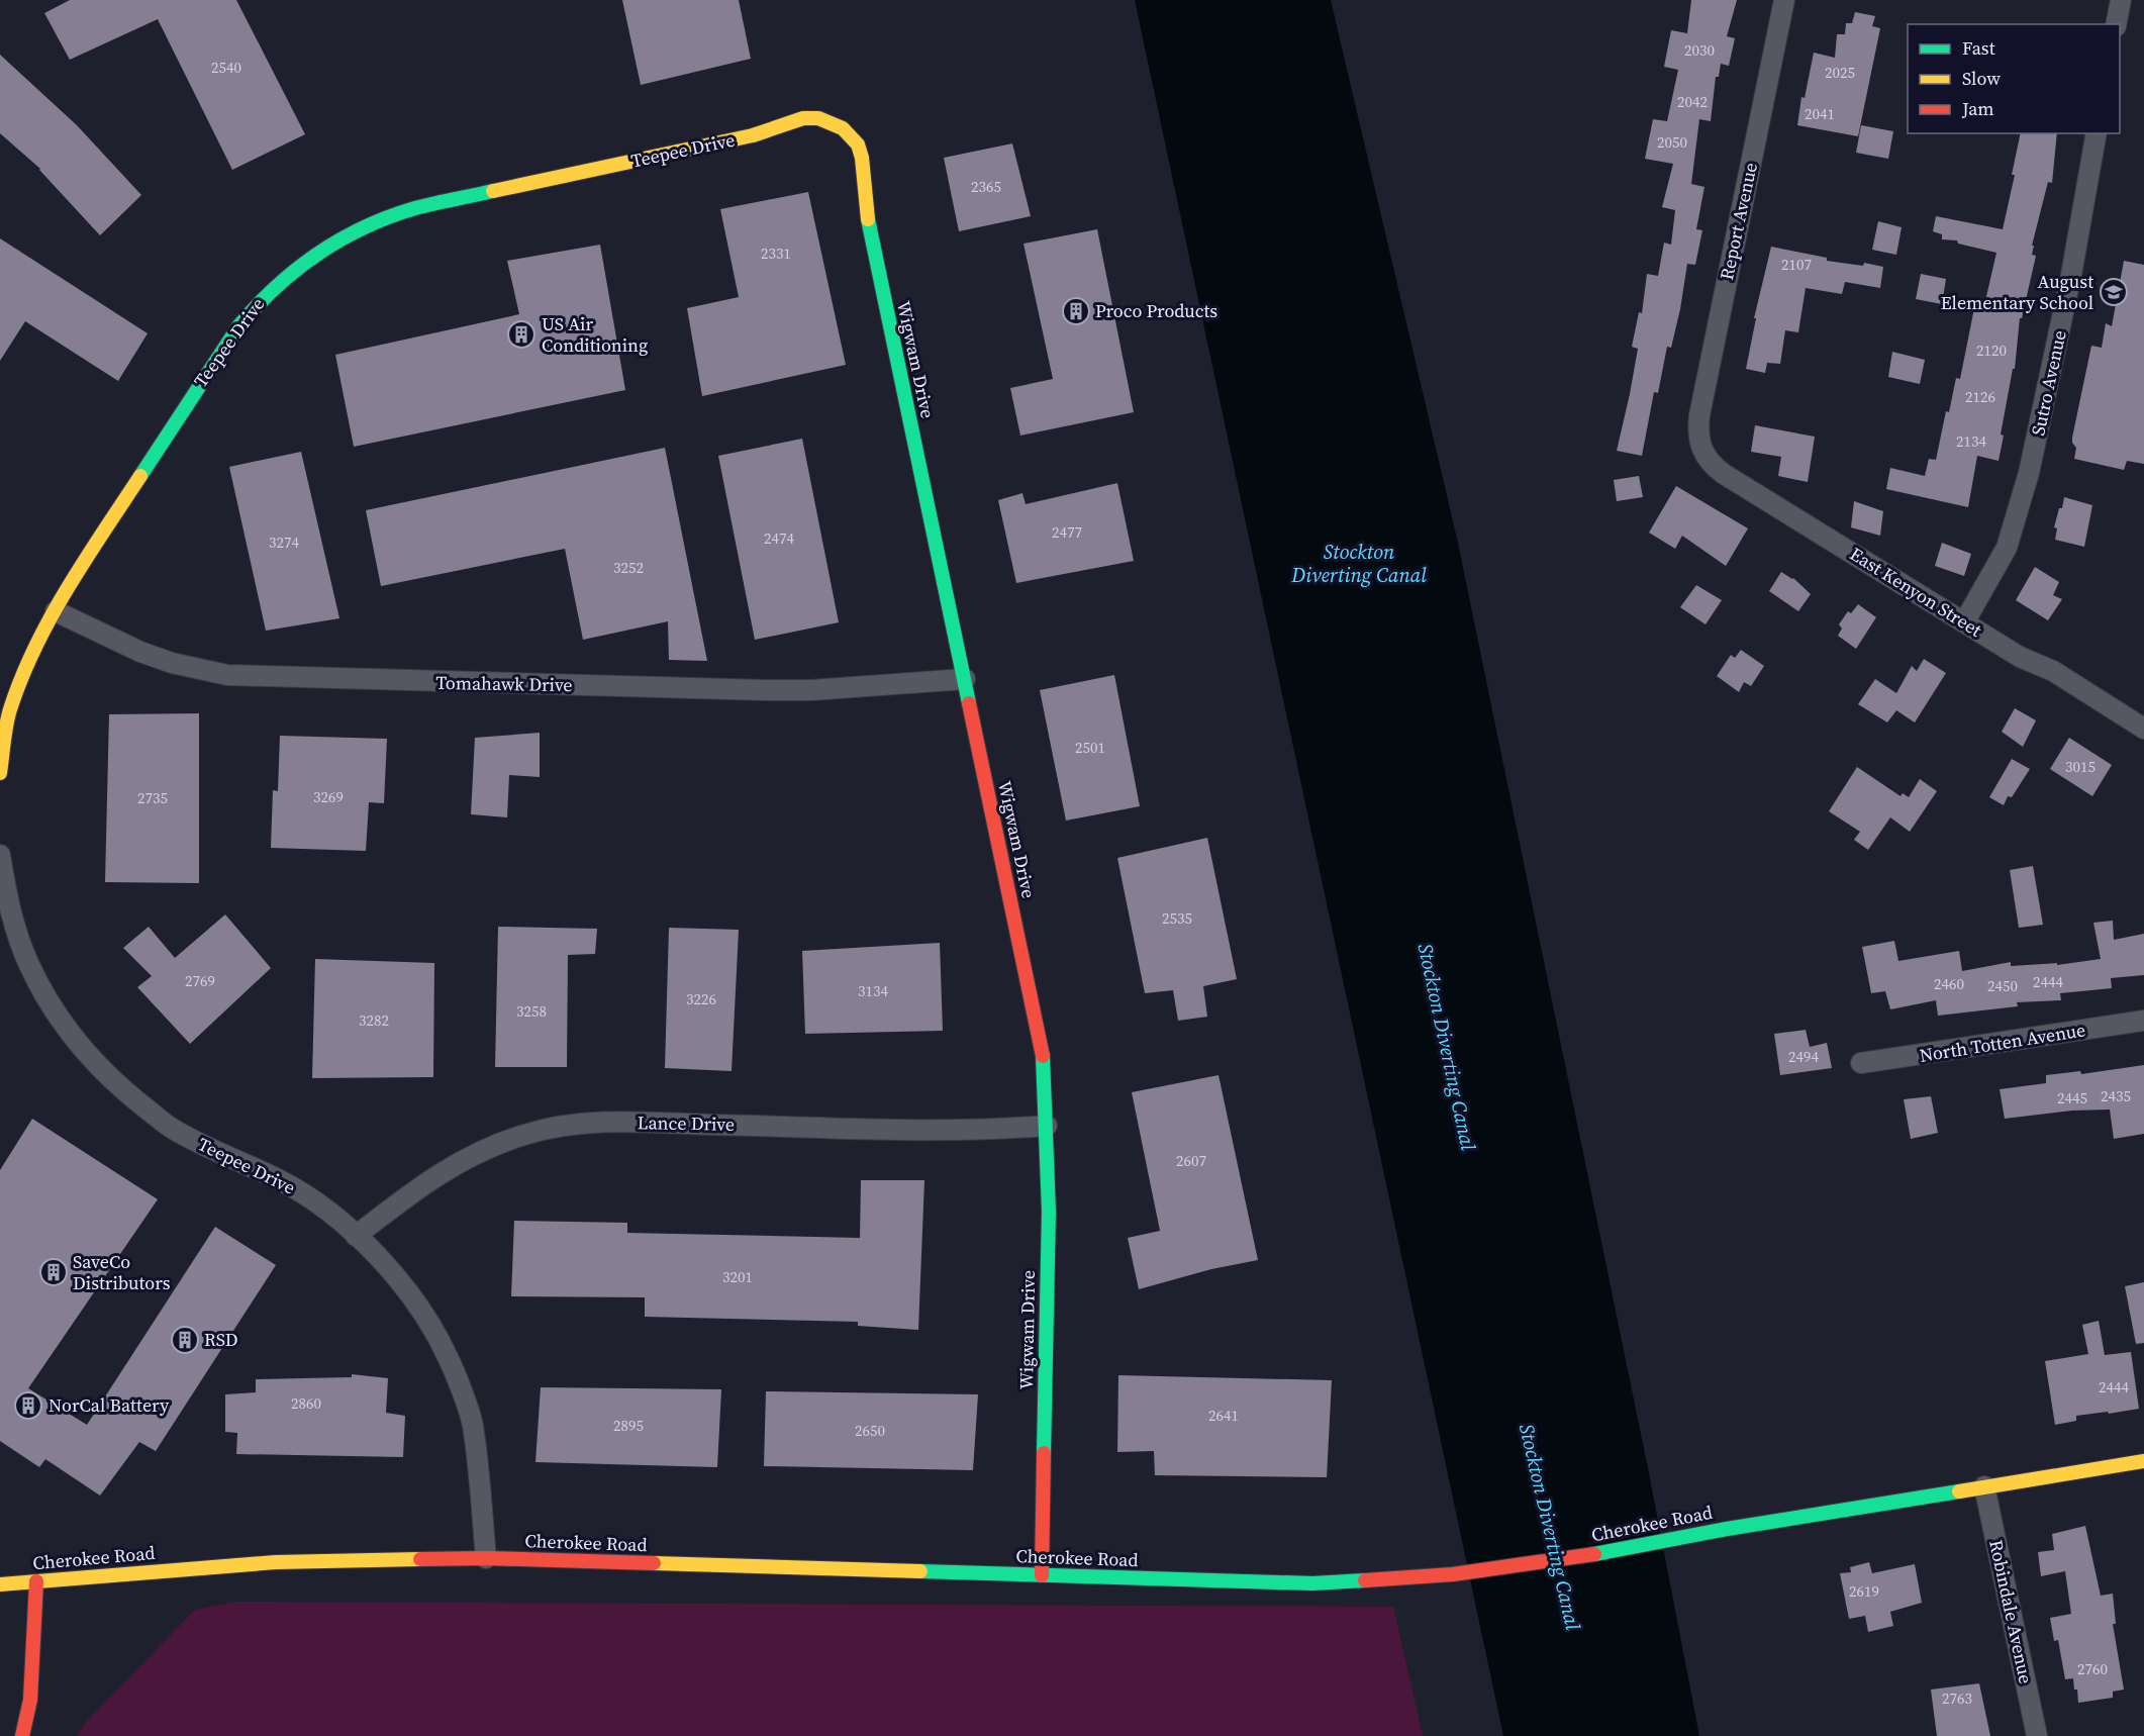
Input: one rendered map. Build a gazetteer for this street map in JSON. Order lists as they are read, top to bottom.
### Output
{
  "streets": {
    "street": [
      "Teepee Drive",
      "Report Avenue",
      "Wigwam Drive",
      "Sutro Avenue",
      "East Kenyon Street",
      "Tomahawk Drive",
      "North Totten Avenue",
      "Lance Drive",
      "Cherokee Road",
      "Robindale Avenue"
    ]
  },
  "crossings": [
    ["Teepee Drive", "Wigwam Drive"],
    ["Teepee Drive", "Tomahawk Drive"],
    ["Teepee Drive", "Lance Drive"],
    ["Teepee Drive", "Cherokee Road"],
    ["Report Avenue", "East Kenyon Street"],
    ["Wigwam Drive", "Tomahawk Drive"],
    ["Wigwam Drive", "Lance Drive"],
    ["Wigwam Drive", "Cherokee Road"],
    ["Sutro Avenue", "East Kenyon Street"],
    ["Cherokee Road", "Robindale Avenue"]
  ],
  "water": ["Stockton Diverting Canal"],
  "places": {
    "school or university": ["August Elementary School"],
    "building": [
      "Proco Products",
      "US Air Conditioning",
      "SaveCo Distributors",
      "RSD",
      "NorCal Battery"
    ]
  },
  "house_numbers": [
    "2030",
    "2540",
    "2025",
    "2042",
    "2041",
    "2050",
    "2365",
    "2331",
    "2107",
    "2120",
    "2126",
    "2134",
    "2477",
    "2474",
    "3274",
    "3252",
    "2501",
    "3015",
    "3269",
    "2735",
    "2535",
    "2769",
    "2444",
    "2460",
    "2450",
    "3134",
    "3226",
    "3258",
    "3282",
    "2494",
    "2435",
    "2445",
    "2607",
    "3201",
    "2444",
    "2860",
    "2641",
    "2895",
    "2650",
    "2619",
    "2760",
    "2763"
  ],
  "legend": ["Fast", "Slow", "Jam"]
}
